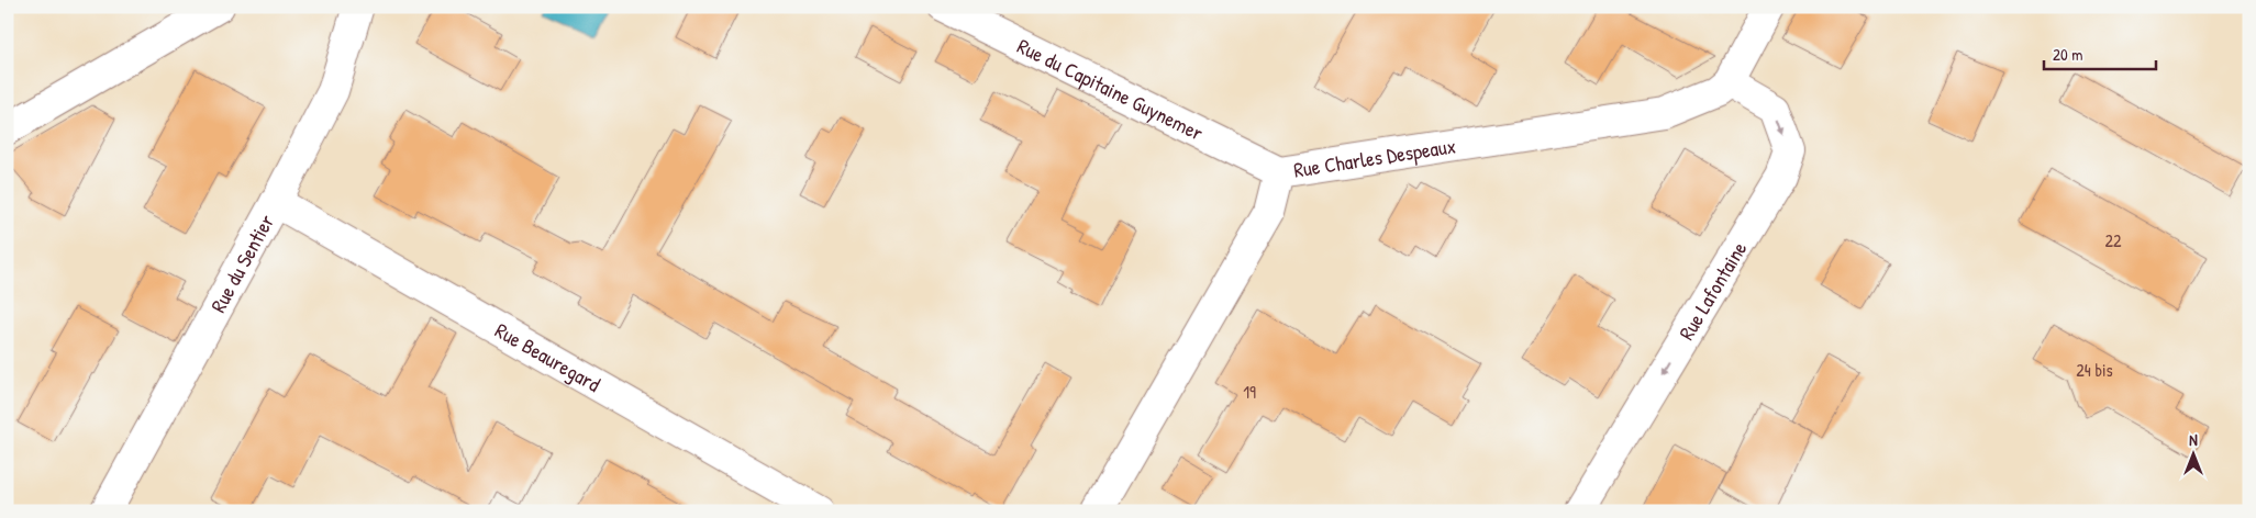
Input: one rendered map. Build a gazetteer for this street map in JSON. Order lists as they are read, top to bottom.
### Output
{
  "streets": {
    "street": [
      "Rue du Capitaine Guynemer",
      "Rue Charles Despeaux",
      "Rue du Sentier",
      "Rue Lafontaine",
      "Rue Beauregard"
    ]
  },
  "crossings": [
    ["Rue du Capitaine Guynemer", "Rue Charles Despeaux"],
    ["Rue Charles Despeaux", "Rue Lafontaine"],
    ["Rue du Sentier", "Rue Beauregard"]
  ],
  "one_way": ["Rue Lafontaine"],
  "house_numbers": ["22", "24 bis", "19"],
  "scale_bar": "20 m",
  "north": "top"
}
